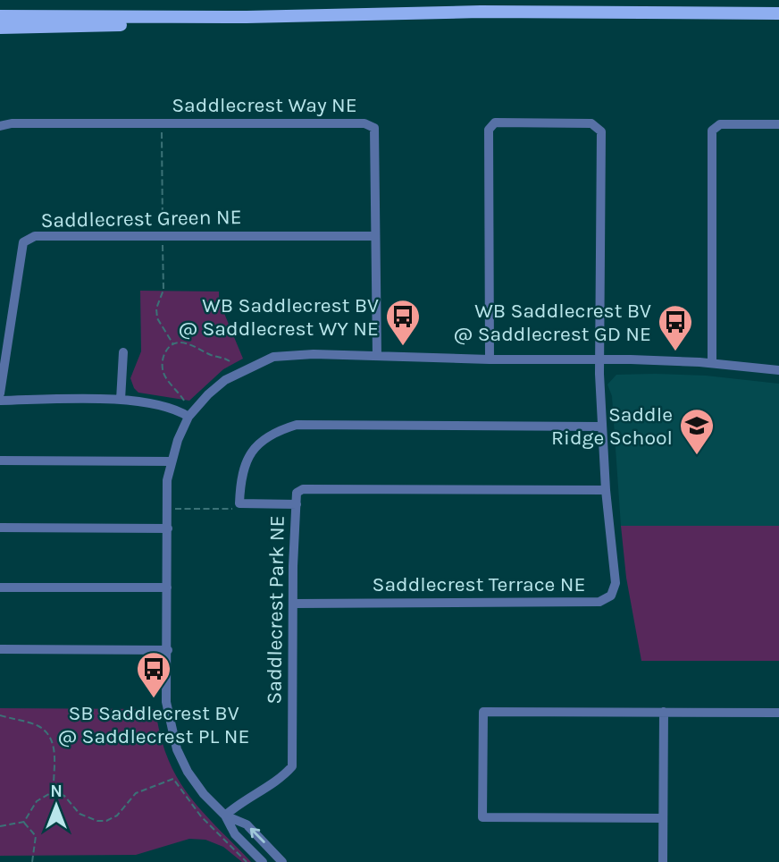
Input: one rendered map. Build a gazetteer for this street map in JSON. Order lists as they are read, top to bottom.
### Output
{
  "streets": {
    "street": [
      "Saddlecrest Way NE",
      "Saddlecrest Green NE",
      "Saddlecrest Terrace NE",
      "Saddlecrest Park NE"
    ]
  },
  "crossings": [
    ["Saddlecrest Way NE", "Saddlecrest Green NE"],
    ["Saddlecrest Terrace NE", "Saddlecrest Park NE"]
  ],
  "places": {
    "bus stop": ["WB Saddlecrest BV @ Saddlecrest WY NE", "WB Saddlecrest BV @ Saddlecrest GD NE", "SB Saddlecrest BV @ Saddlecrest PL NE"],
    "school or university": ["Saddle Ridge School"]
  },
  "north": "top"
}
